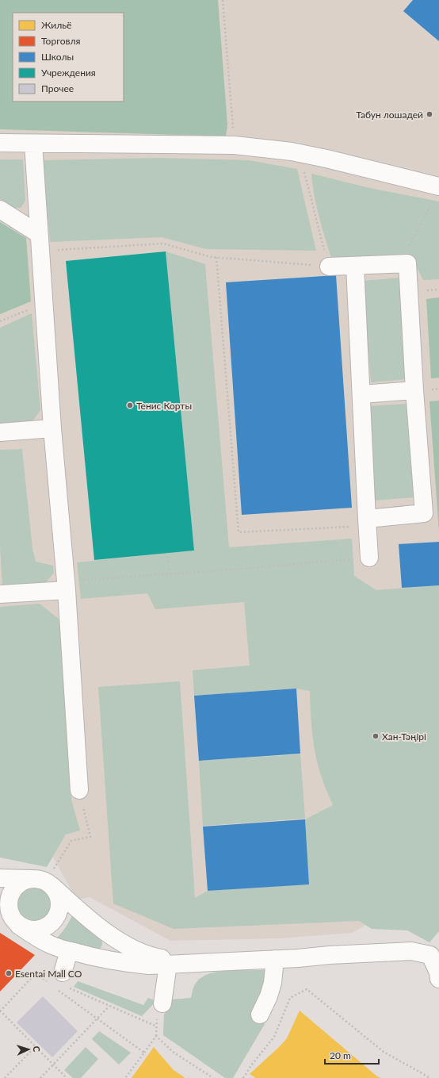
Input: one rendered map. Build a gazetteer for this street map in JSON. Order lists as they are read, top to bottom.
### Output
{
  "places": [
    "Табун лошадей",
    "Тенис Корты",
    "Хан-Тәңірі",
    "Esentai Mall СО"
  ],
  "legend": [
    "Жильё",
    "Торговля",
    "Школы",
    "Учреждения",
    "Прочее"
  ],
  "scale_bar": "20 m",
  "north": "right"
}
